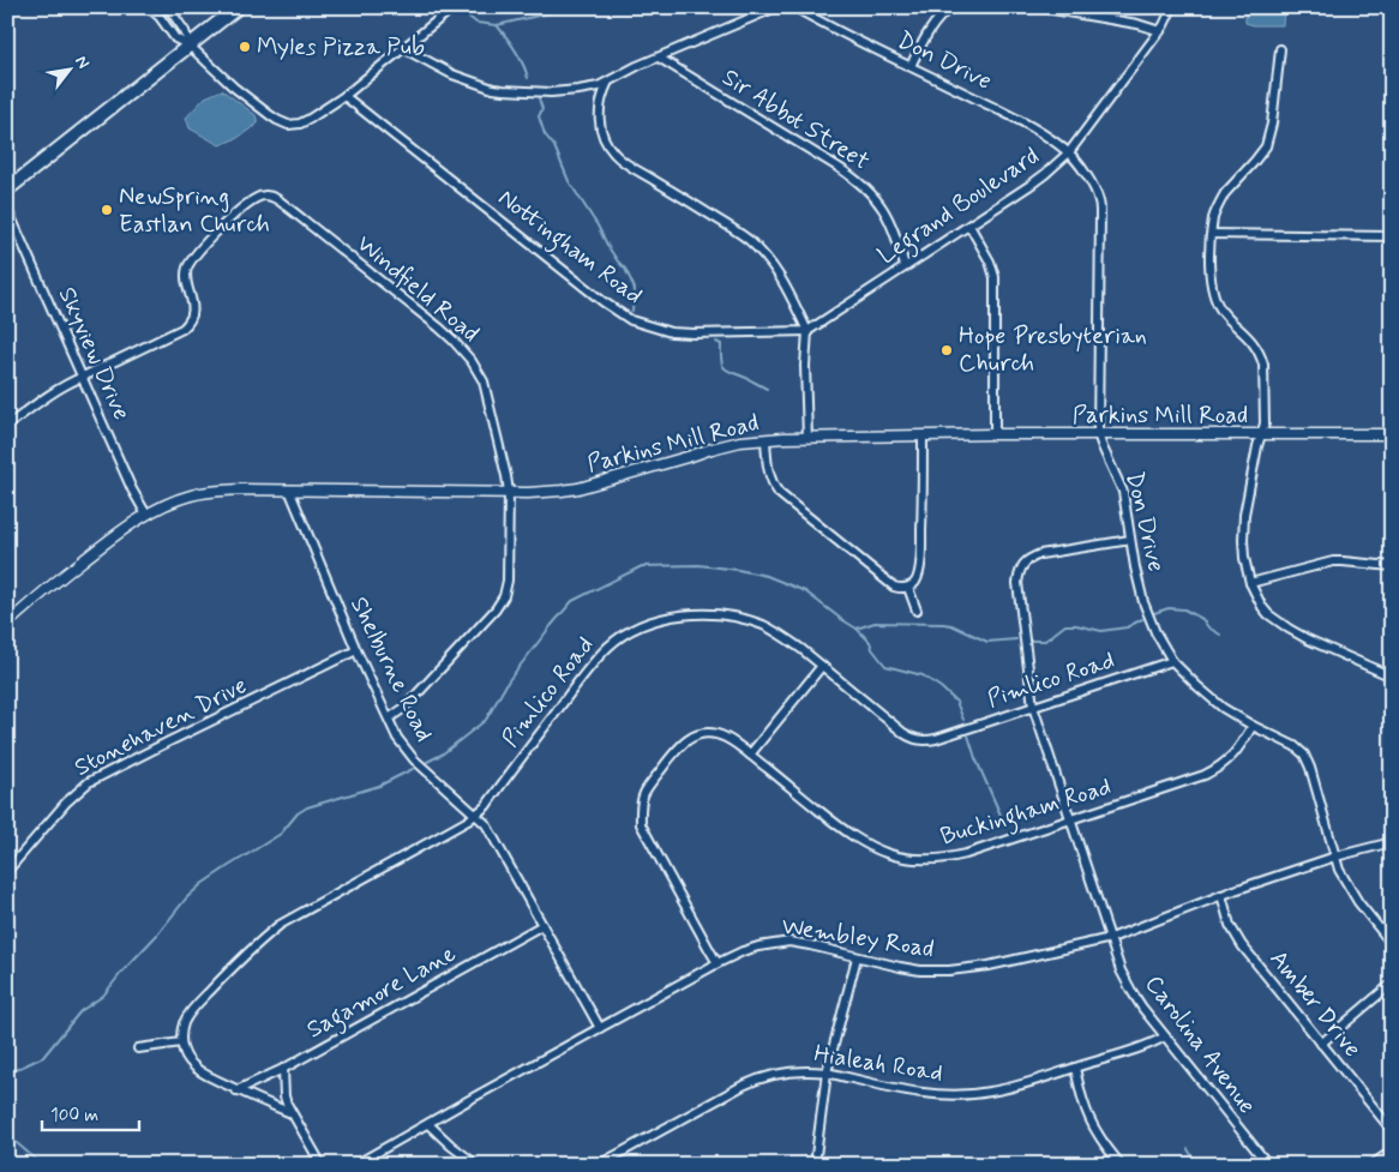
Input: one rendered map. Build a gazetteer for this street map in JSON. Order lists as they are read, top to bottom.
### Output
{
  "streets": {
    "street": [
      "Don Drive",
      "Sir Abbot Street",
      "Legrand Boulevard",
      "Nottingham Road",
      "Windfield Road",
      "Skyview Drive",
      "Parkins Mill Road",
      "Shelburne Road",
      "Pimlico Road",
      "Stonehaven Drive",
      "Buckingham Road",
      "Wembley Road",
      "Sagamore Lane",
      "Amber Drive",
      "Carolina Avenue",
      "Hialeah Road"
    ]
  },
  "crossings": [
    ["Don Drive", "Legrand Boulevard"],
    ["Don Drive", "Parkins Mill Road"],
    ["Don Drive", "Pimlico Road"],
    ["Don Drive", "Buckingham Road"],
    ["Don Drive", "Wembley Road"],
    ["Don Drive", "Carolina Avenue"],
    ["Sir Abbot Street", "Legrand Boulevard"],
    ["Legrand Boulevard", "Nottingham Road"],
    ["Windfield Road", "Skyview Drive"],
    ["Windfield Road", "Parkins Mill Road"],
    ["Windfield Road", "Shelburne Road"],
    ["Skyview Drive", "Parkins Mill Road"],
    ["Parkins Mill Road", "Shelburne Road"],
    ["Shelburne Road", "Pimlico Road"],
    ["Shelburne Road", "Stonehaven Drive"],
    ["Shelburne Road", "Wembley Road"],
    ["Shelburne Road", "Sagamore Lane"],
    ["Pimlico Road", "Carolina Avenue"],
    ["Buckingham Road", "Wembley Road"],
    ["Buckingham Road", "Carolina Avenue"],
    ["Wembley Road", "Amber Drive"],
    ["Wembley Road", "Carolina Avenue"],
    ["Carolina Avenue", "Hialeah Road"]
  ],
  "places": ["Myles Pizza Pub", "NewSpring Eastlan Church", "Hope Presbyterian Church"],
  "scale_bar": "100 m",
  "north": "top right"
}
